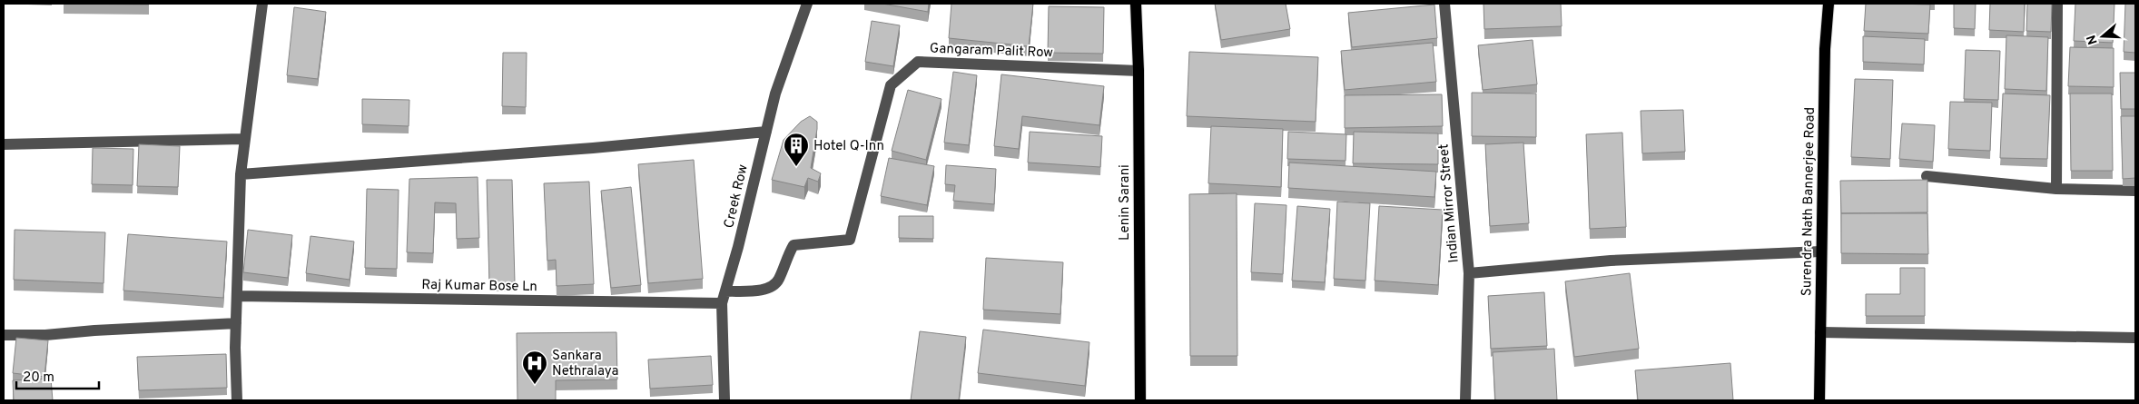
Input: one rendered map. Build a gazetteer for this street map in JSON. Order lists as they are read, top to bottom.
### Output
{
  "streets": {
    "main road": ["Surendra Nath Bannerjee Road", "Lenin Sarani"],
    "street": [
      "Gangaram Palit Row",
      "Creek Row",
      "Indian Mirror Street",
      "Raj Kumar Bose Ln"
    ]
  },
  "crossings": [
    ["Gangaram Palit Row", "Creek Row"],
    ["Gangaram Palit Row", "Lenin Sarani"],
    ["Creek Row", "Raj Kumar Bose Ln"]
  ],
  "places": {
    "building": ["Hotel Q-Inn"],
    "hospital": ["Sankara Nethralaya"]
  },
  "scale_bar": "20 m",
  "north": "left"
}
